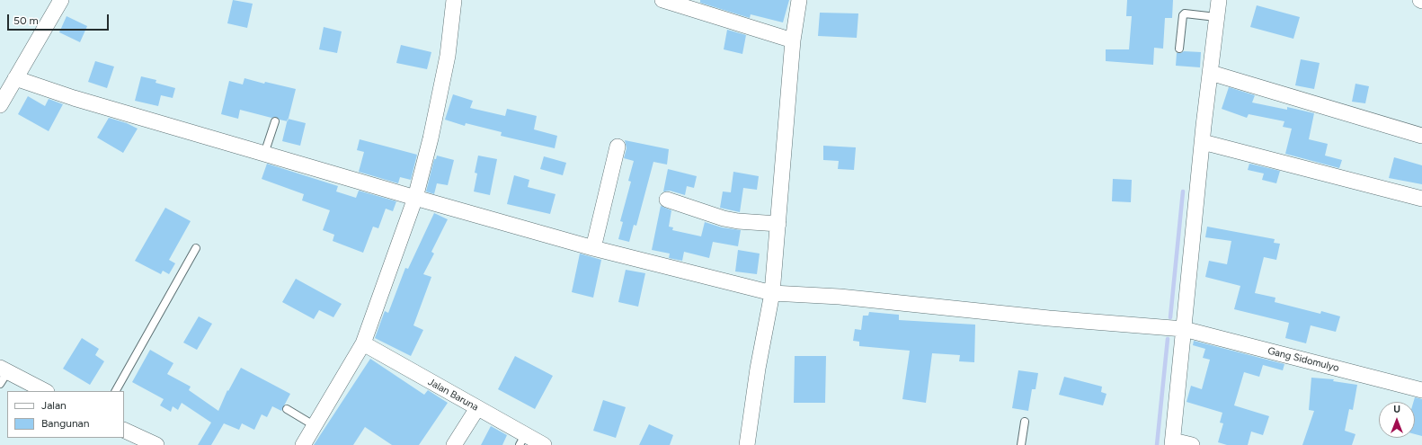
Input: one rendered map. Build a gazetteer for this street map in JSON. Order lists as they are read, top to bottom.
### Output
{
  "streets": {
    "street": ["Gang Sidomulyo", "Jalan Baruna"]
  },
  "legend": ["Jalan", "Bangunan"],
  "scale_bar": "50 m",
  "north": "top"
}
